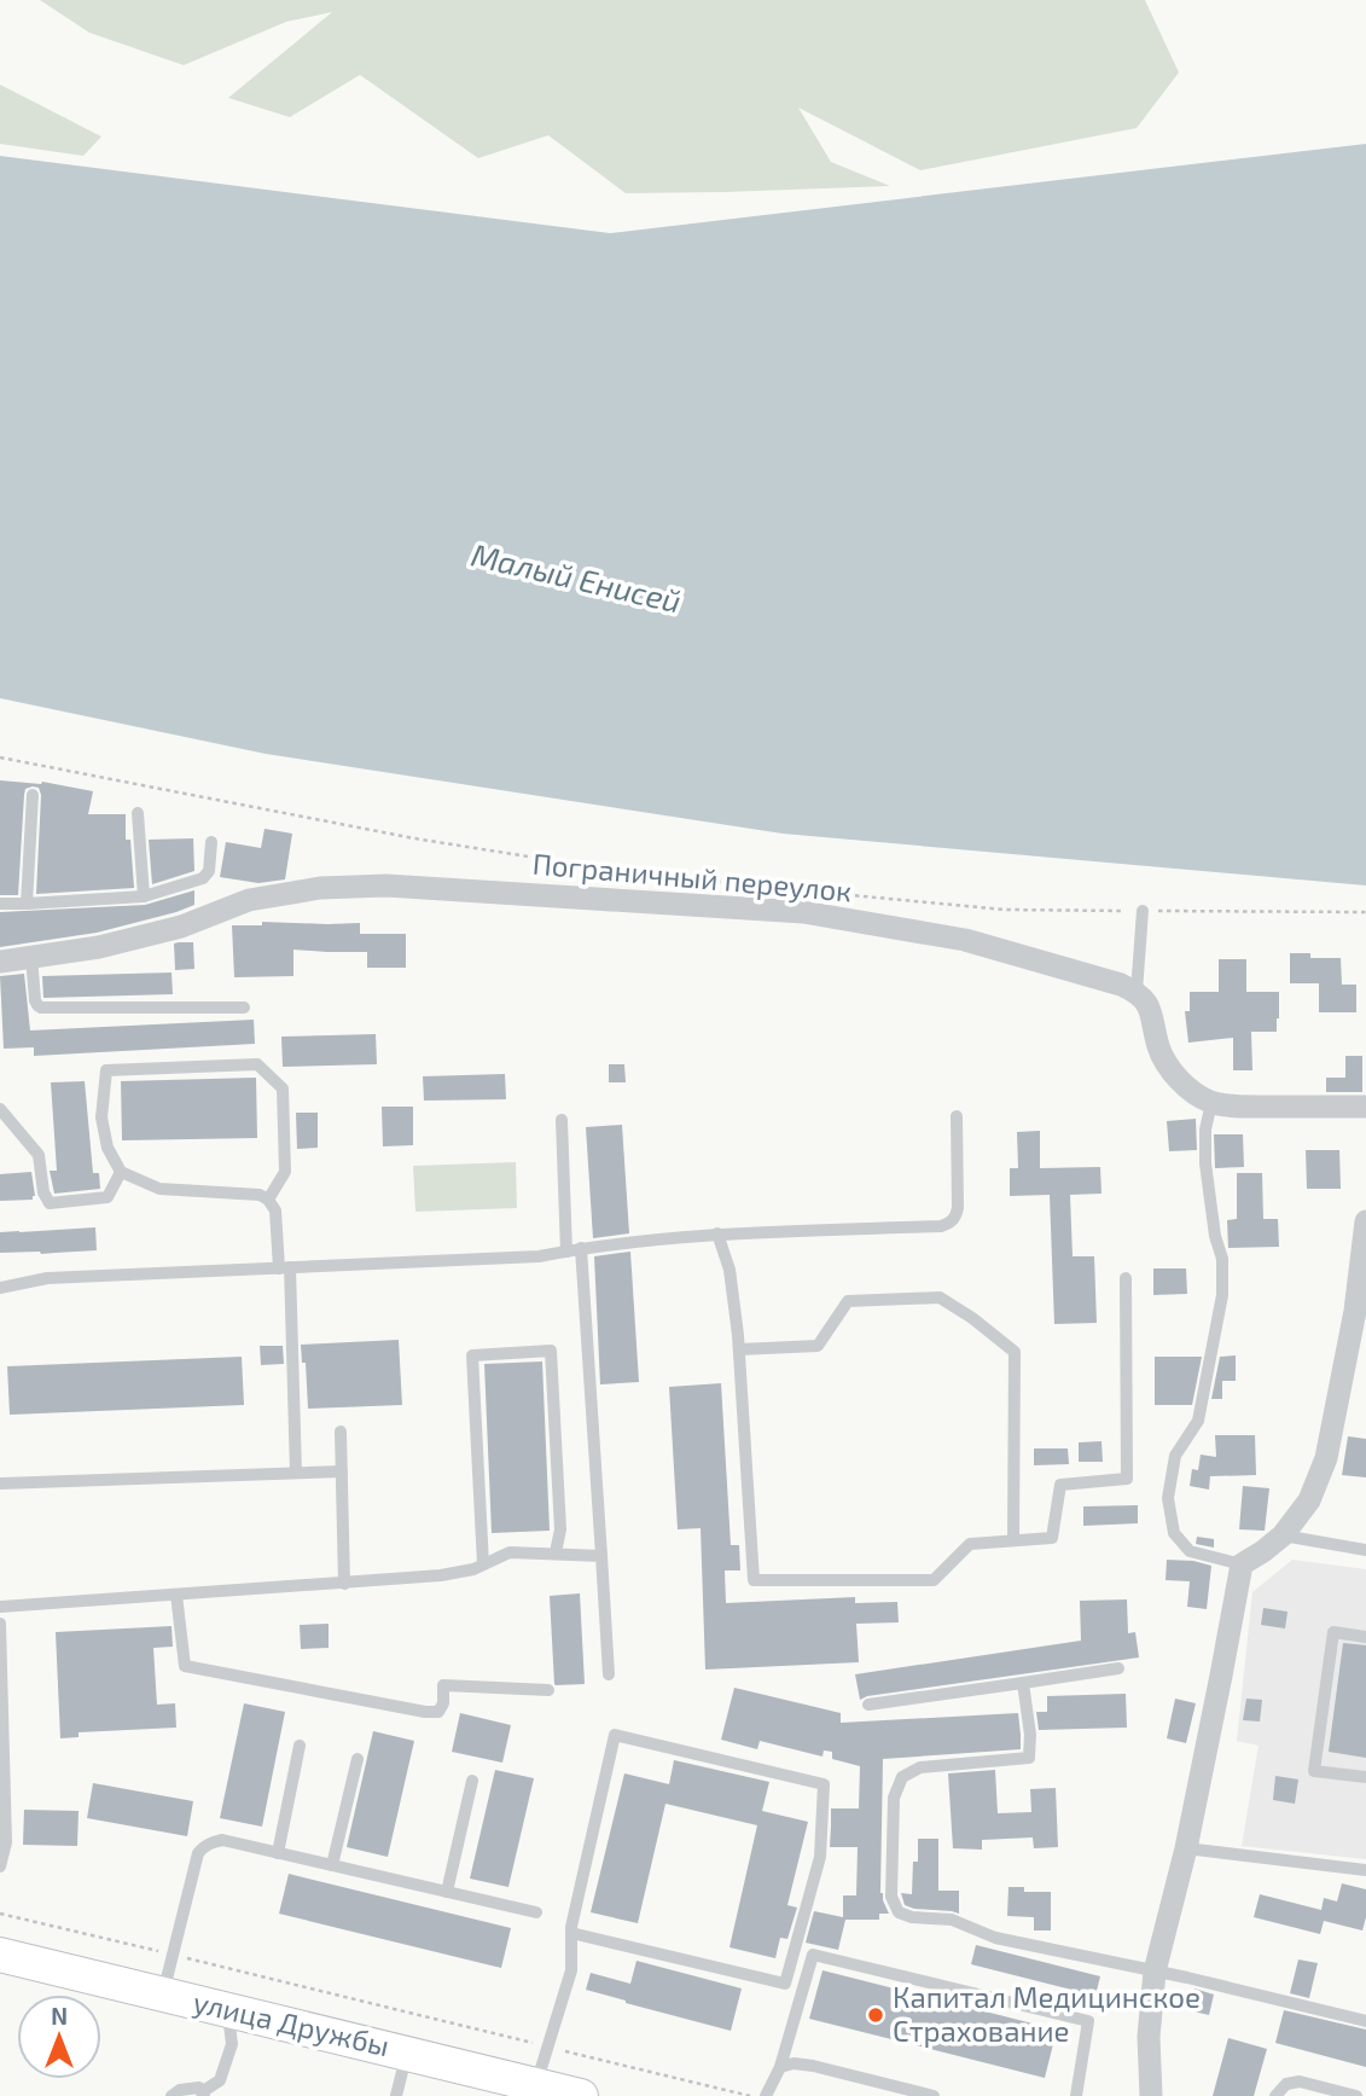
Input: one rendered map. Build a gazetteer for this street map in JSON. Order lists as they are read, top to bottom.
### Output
{
  "streets": {
    "main road": ["улица Дружбы"],
    "street": ["Пограничный переулок"]
  },
  "water": ["Малый Енисей"],
  "places": ["Капитал Медицинское Страхование"],
  "north": "top"
}
